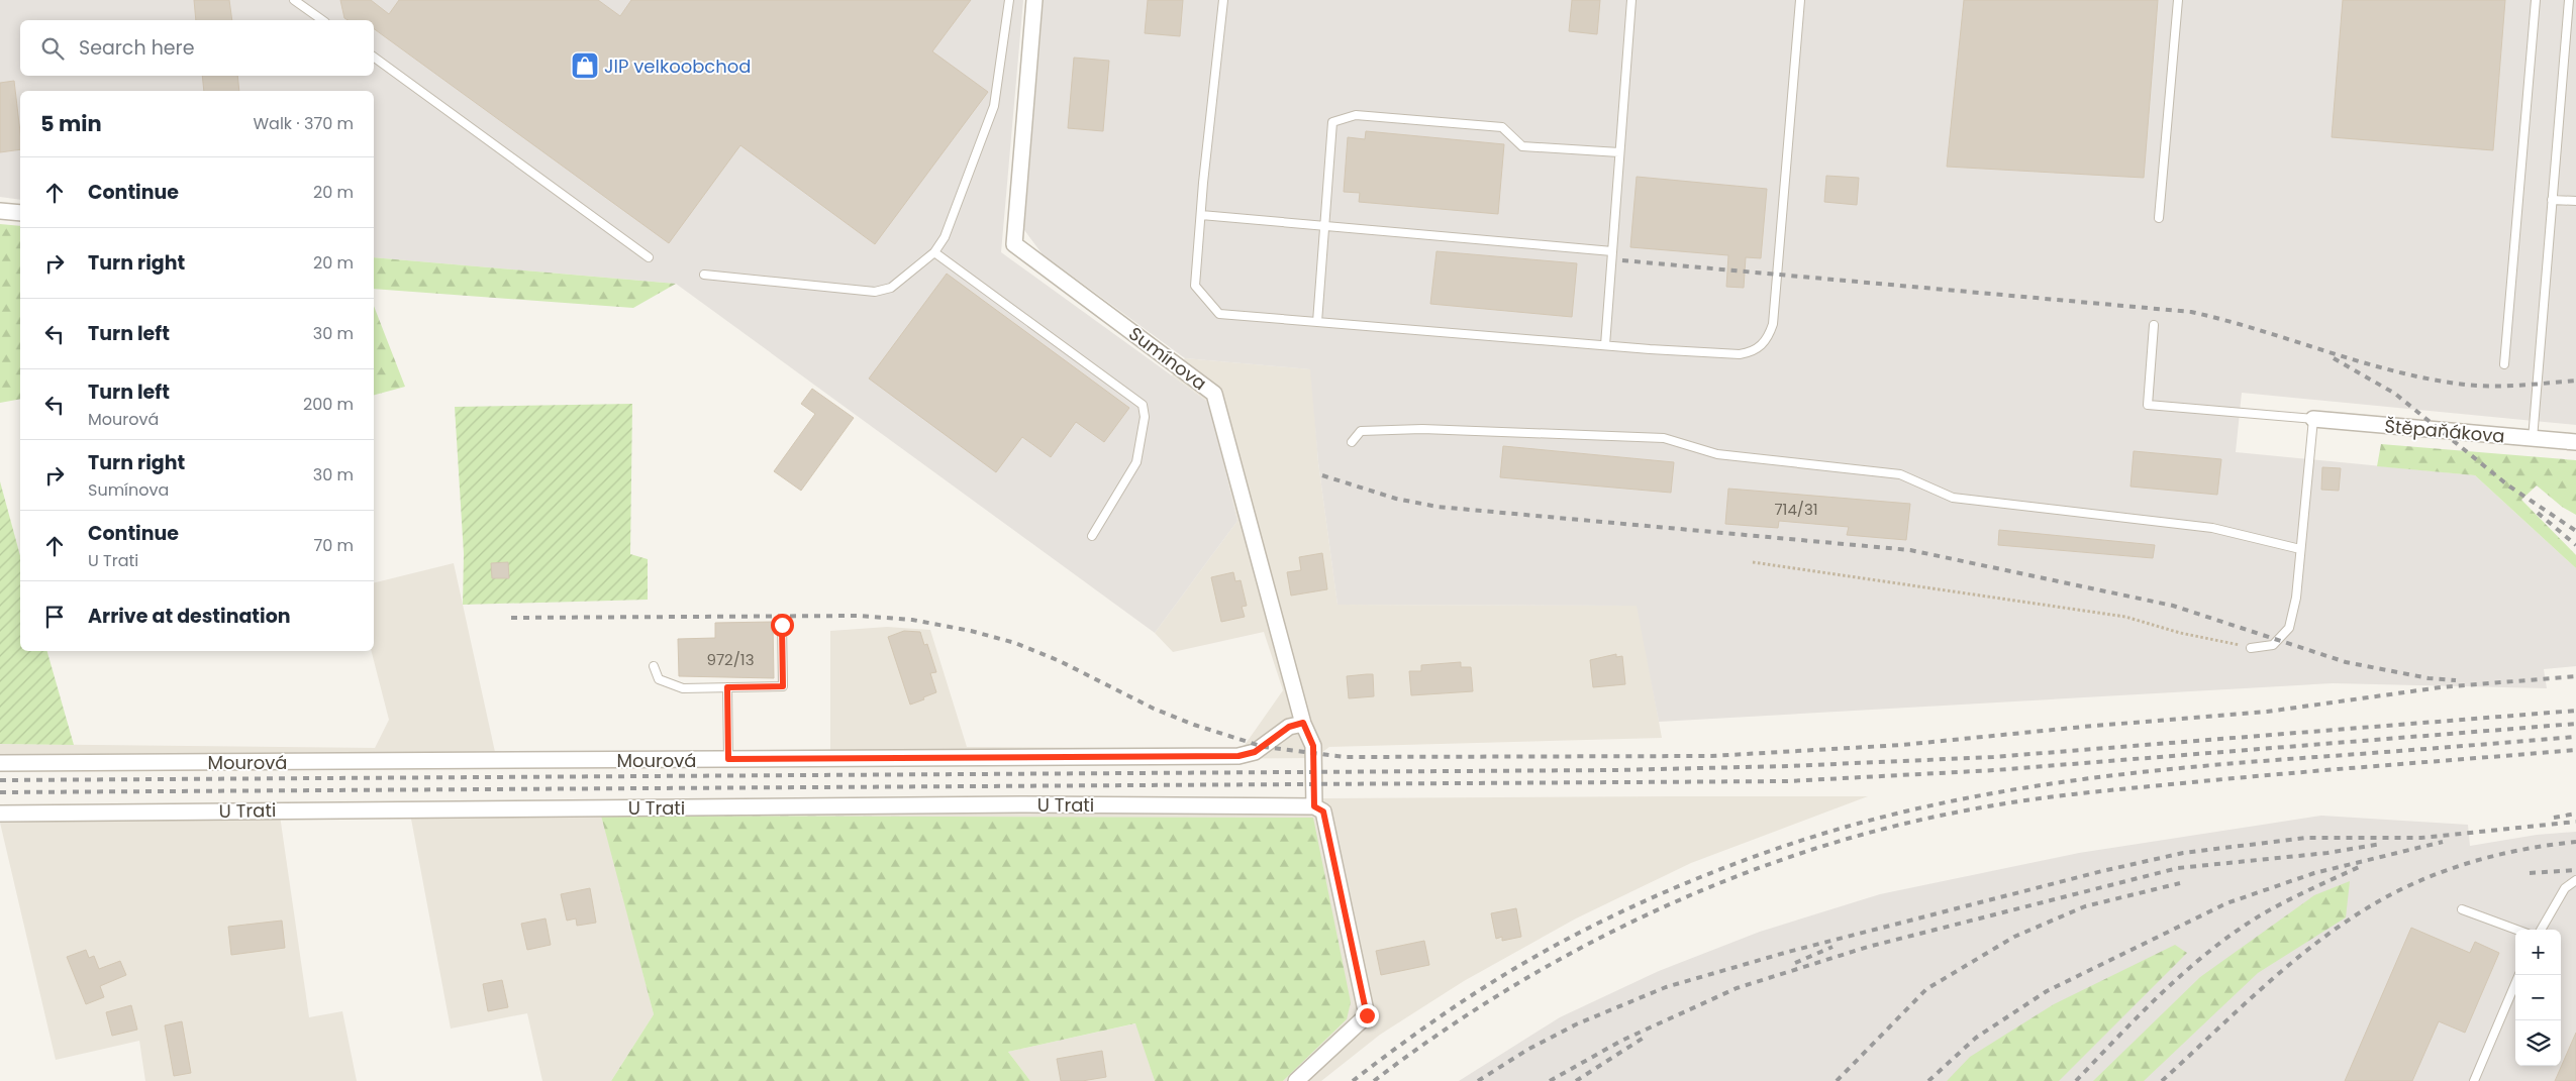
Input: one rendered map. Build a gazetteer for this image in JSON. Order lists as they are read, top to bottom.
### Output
{
  "streets": {
    "street": [
      "Sumínova",
      "Štěpaňákova",
      "Mourová",
      "U Trati"
    ]
  },
  "crossings": [
    ["Sumínova", "Mourová"],
    ["Sumínova", "U Trati"]
  ],
  "places": {
    "shop": ["JIP velkoobchod"]
  },
  "house_numbers": ["714/31", "972/13"],
  "page": {
    "search": "Search here",
    "heading": ["5 min", "Walk · 370 m"],
    "list": [
      ["Continue", "20 m"],
      ["Turn right", "20 m"],
      ["Turn left", "30 m"],
      ["Turn left", "Mourová", "200 m"],
      ["Turn right", "Sumínova", "30 m"],
      ["Continue", "U Trati", "70 m"],
      "Arrive at destination"
    ],
    "map_buttons": ["+", "−"]
  }
}
